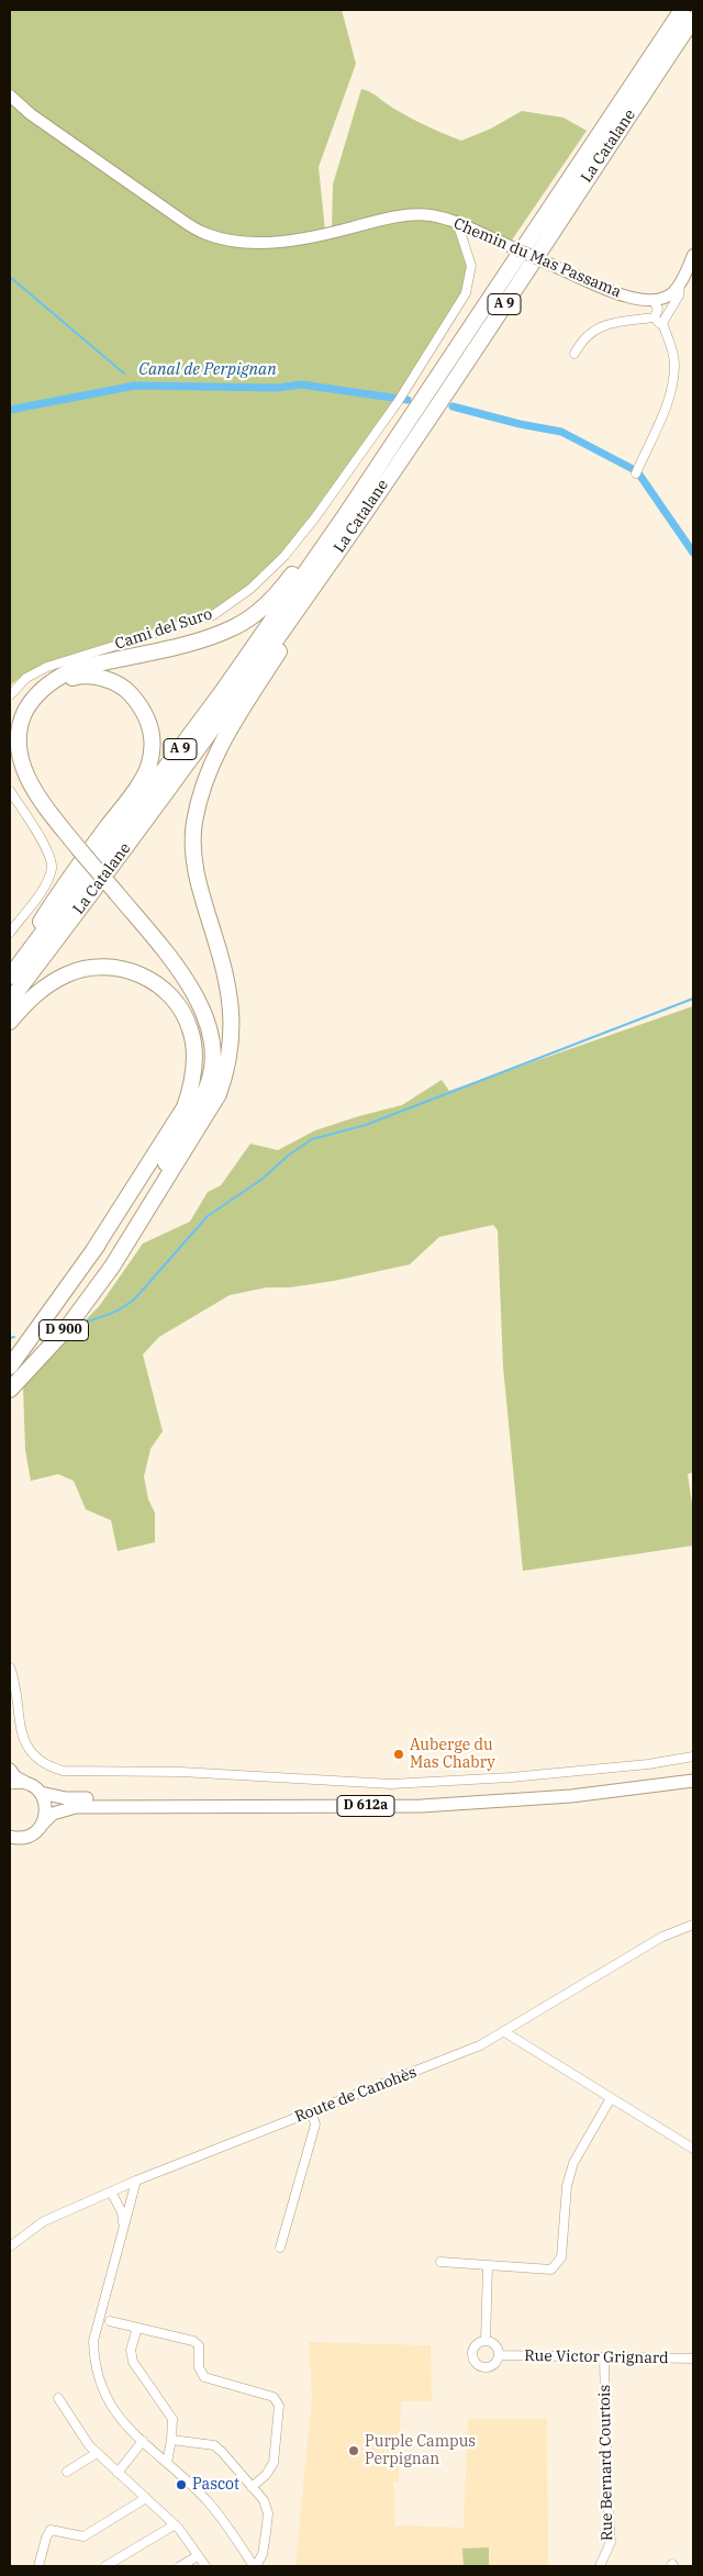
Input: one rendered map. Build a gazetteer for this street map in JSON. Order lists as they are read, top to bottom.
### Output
{
  "streets": {
    "highway": ["La Catalane", "A 9", "D 900"],
    "main road": ["D 612a"],
    "street": [
      "Chemin du Mas Passama",
      "Cami del Suro",
      "Route de Canohès",
      "Rue Victor Grignard",
      "Rue Bernard Courtois"
    ]
  },
  "crossings": [
    ["Chemin du Mas Passama", "Cami del Suro"],
    ["Rue Victor Grignard", "Rue Bernard Courtois"]
  ],
  "water": ["Canal de Perpignan"],
  "places": ["Auberge du Mas Chabry", "Purple Campus Perpignan", "Pascot"]
}
